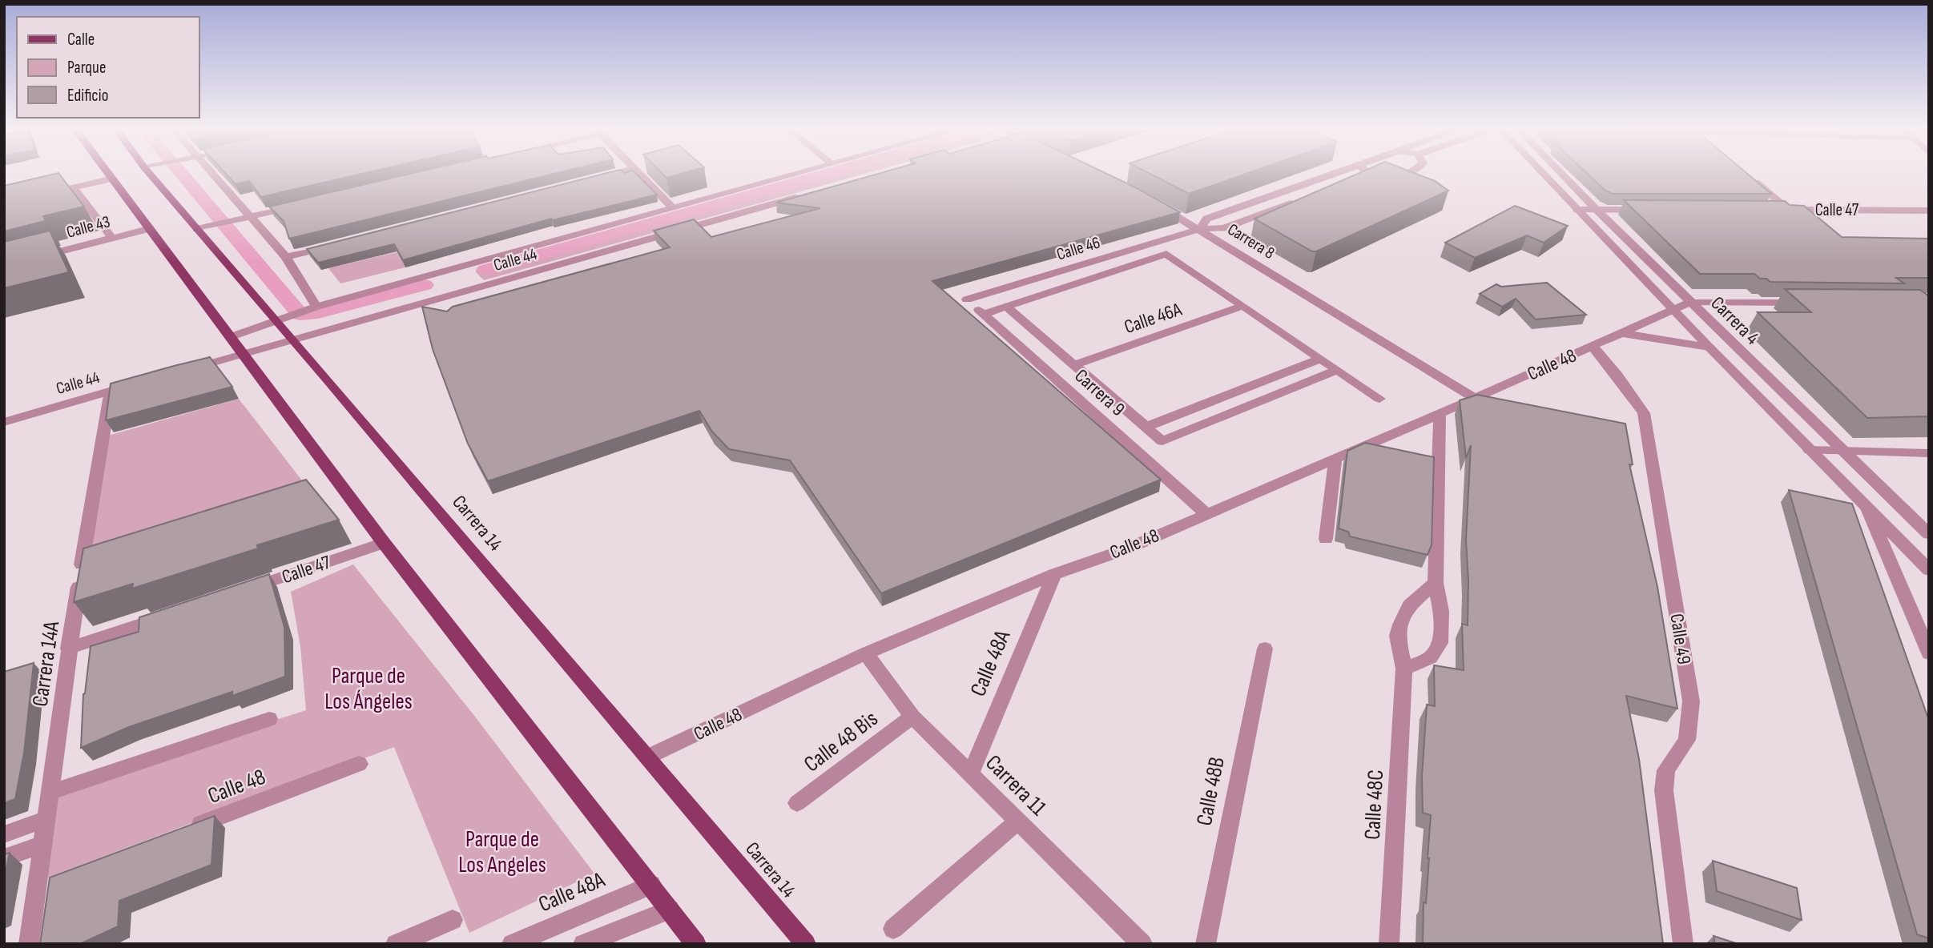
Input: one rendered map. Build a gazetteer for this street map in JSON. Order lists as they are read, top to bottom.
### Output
{
  "streets": {
    "main road": ["Carrera 14"],
    "street": [
      "Calle 47",
      "Calle 43",
      "Carrera 8",
      "Calle 46",
      "Calle 44",
      "Calle 46A",
      "Carrera 4",
      "Calle 48",
      "Carrera 9",
      "Calle 49",
      "Calle 48A",
      "Carrera 14A",
      "Calle 48 Bis",
      "Carrera 11",
      "Calle 48B",
      "Calle 48C"
    ]
  },
  "crossings": [
    ["Carrera 8", "Calle 46"],
    ["Carrera 8", "Calle 48"],
    ["Calle 46", "Carrera 9"],
    ["Calle 44", "Carrera 14"],
    ["Calle 44", "Carrera 14A"],
    ["Calle 46A", "Carrera 9"],
    ["Carrera 4", "Calle 48"],
    ["Calle 48", "Carrera 9"],
    ["Calle 48", "Carrera 14"],
    ["Calle 48", "Calle 49"],
    ["Calle 48", "Calle 48A"],
    ["Calle 48", "Carrera 11"],
    ["Calle 48A", "Carrera 11"],
    ["Calle 48 Bis", "Carrera 11"]
  ],
  "parks": ["Parque de Los Ángeles", "Parque de Los Angeles"],
  "legend": ["Calle", "Parque", "Edificio"]
}
